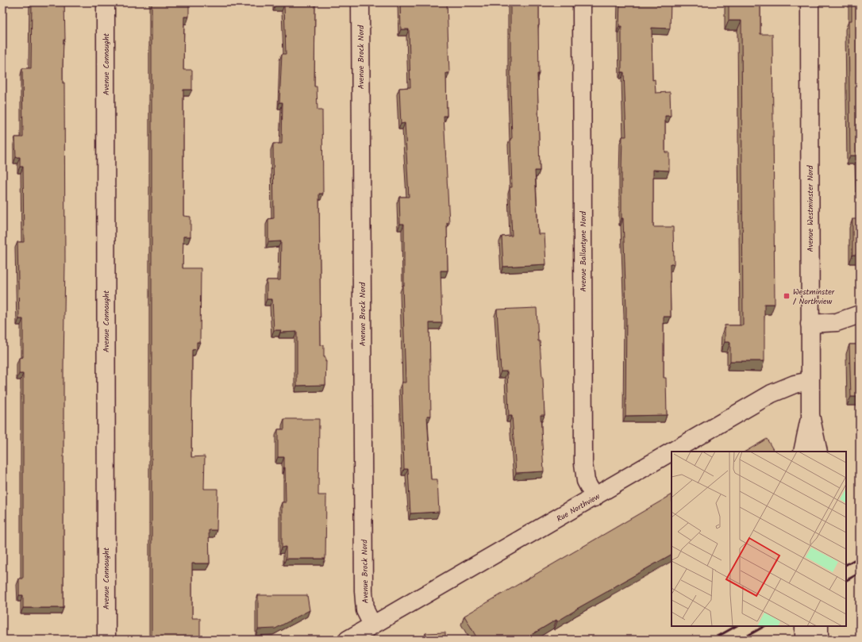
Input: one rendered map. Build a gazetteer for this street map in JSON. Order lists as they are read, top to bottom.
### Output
{
  "streets": {
    "street": [
      "Avenue Brock Nord",
      "Avenue Connaught",
      "Avenue Westminster Nord",
      "Avenue Ballantyne Nord",
      "Rue Northview"
    ]
  },
  "crossings": [
    ["Avenue Brock Nord", "Rue Northview"],
    ["Avenue Westminster Nord", "Rue Northview"],
    ["Avenue Ballantyne Nord", "Rue Northview"]
  ],
  "places": {
    "transit": ["Westminster / Northview"]
  }
}
